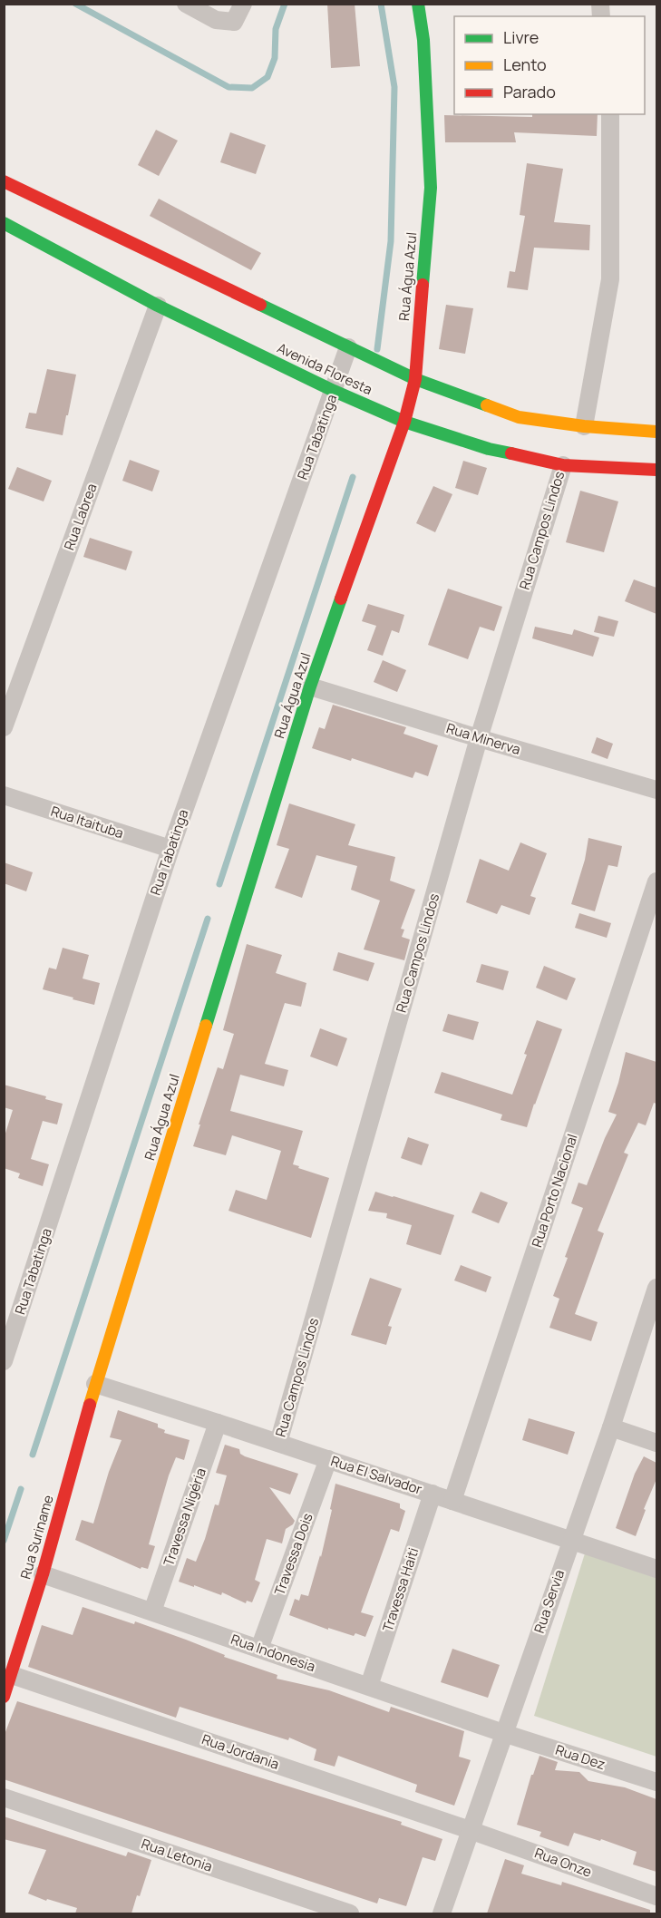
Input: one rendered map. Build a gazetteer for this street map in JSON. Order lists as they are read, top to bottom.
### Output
{
  "streets": {
    "street": [
      "Rua Água Azul",
      "Avenida Floresta",
      "Rua Tabatinga",
      "Rua Labrea",
      "Rua Campos Lindos",
      "Rua Minerva",
      "Rua Itaituba",
      "Rua Porto Nacional",
      "Rua El Salvador",
      "Travessa Nigéria",
      "Rua Suriname",
      "Travessa Dois",
      "Travessa Haiti",
      "Rua Servia",
      "Rua Indonesia",
      "Rua Jordania",
      "Rua Dez",
      "Rua Letonia",
      "Rua Onze"
    ]
  },
  "crossings": [
    ["Rua Água Azul", "Avenida Floresta"],
    ["Rua Água Azul", "Rua Minerva"],
    ["Rua Água Azul", "Rua El Salvador"],
    ["Rua Água Azul", "Rua Suriname"],
    ["Avenida Floresta", "Rua Tabatinga"],
    ["Avenida Floresta", "Rua Labrea"],
    ["Avenida Floresta", "Rua Campos Lindos"],
    ["Rua Tabatinga", "Rua Itaituba"],
    ["Rua Campos Lindos", "Rua Minerva"],
    ["Rua Campos Lindos", "Rua El Salvador"],
    ["Rua Porto Nacional", "Rua El Salvador"],
    ["Rua El Salvador", "Travessa Nigéria"],
    ["Rua El Salvador", "Rua Suriname"],
    ["Rua El Salvador", "Travessa Dois"],
    ["Rua El Salvador", "Travessa Haiti"],
    ["Rua El Salvador", "Rua Servia"],
    ["Travessa Nigéria", "Rua Indonesia"],
    ["Rua Suriname", "Rua Indonesia"],
    ["Rua Suriname", "Rua Jordania"],
    ["Travessa Dois", "Rua Indonesia"],
    ["Travessa Haiti", "Rua Indonesia"],
    ["Rua Servia", "Rua Indonesia"],
    ["Rua Servia", "Rua Jordania"],
    ["Rua Servia", "Rua Dez"],
    ["Rua Servia", "Rua Onze"],
    ["Rua Indonesia", "Rua Dez"],
    ["Rua Jordania", "Rua Onze"]
  ],
  "legend": ["Livre", "Lento", "Parado"]
}
